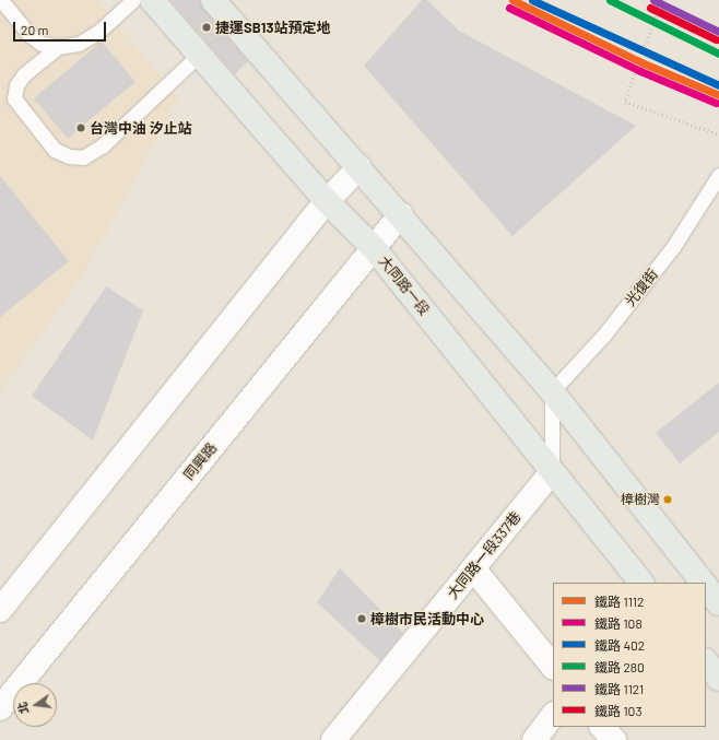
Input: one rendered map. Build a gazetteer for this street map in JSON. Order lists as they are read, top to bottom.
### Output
{
  "streets": {
    "main road": ["大同路一段"],
    "street": ["同興路", "大同路一段337巷"],
    "lane": ["光復街"]
  },
  "crossings": [
    ["大同路一段", "同興路"],
    ["大同路一段", "大同路一段337巷"]
  ],
  "places": [
    "捷運SB13站預定地",
    "台灣中油 汐止站",
    "樟樹灣",
    "樟樹市民活動中心"
  ],
  "lines": [
    "rail line 1112",
    "rail line 402",
    "rail line 280",
    "rail line 1121",
    "rail line 108",
    "rail line 103"
  ],
  "legend": [
    "鐵路 1112",
    "鐵路 108",
    "鐵路 402",
    "鐵路 280",
    "鐵路 1121",
    "鐵路 103"
  ],
  "scale_bar": "20 m",
  "north": "left"
}
